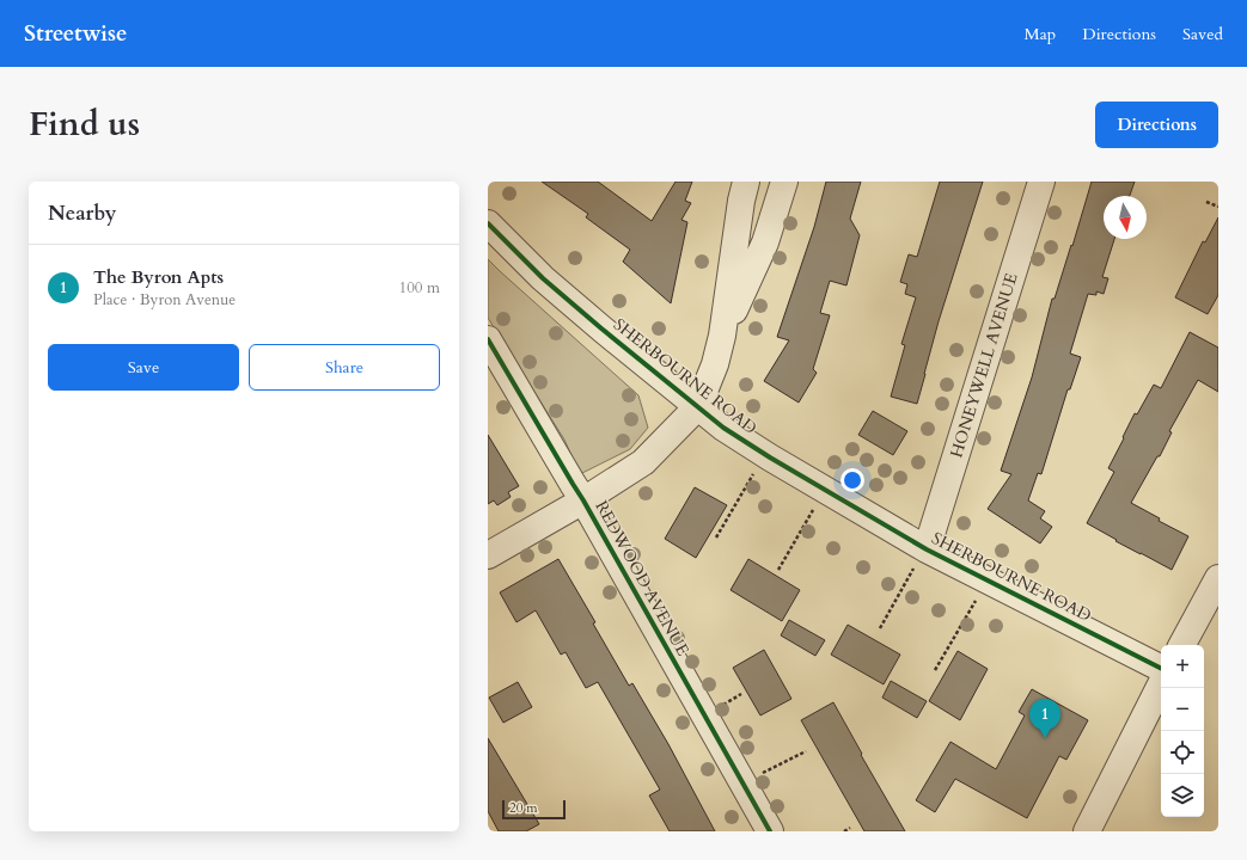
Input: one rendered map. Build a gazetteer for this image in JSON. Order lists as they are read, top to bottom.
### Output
{
  "streets": {
    "street": ["HONEYWELL AVENUE", "SHERBOURNE ROAD", "REDWOOD AVENUE"]
  },
  "crossings": [
    ["HONEYWELL AVENUE", "SHERBOURNE ROAD"]
  ],
  "scale_bar": "20 m",
  "north": "bottom",
  "page": {
    "header": "Streetwise",
    "nav": ["Map", "Directions", "Saved"],
    "title": "Find us",
    "buttons": [
      "Directions",
      ["Save", "Share"]
    ],
    "heading": "Nearby",
    "list": [
      {
        "mark": "1",
        "name": "The Byron Apts",
        "note": "Place · Byron Avenue",
        "value": "100 m"
      }
    ],
    "map_buttons": ["+", "−"],
    "pins": "1",
    "scale": "20 m"
  }
}
